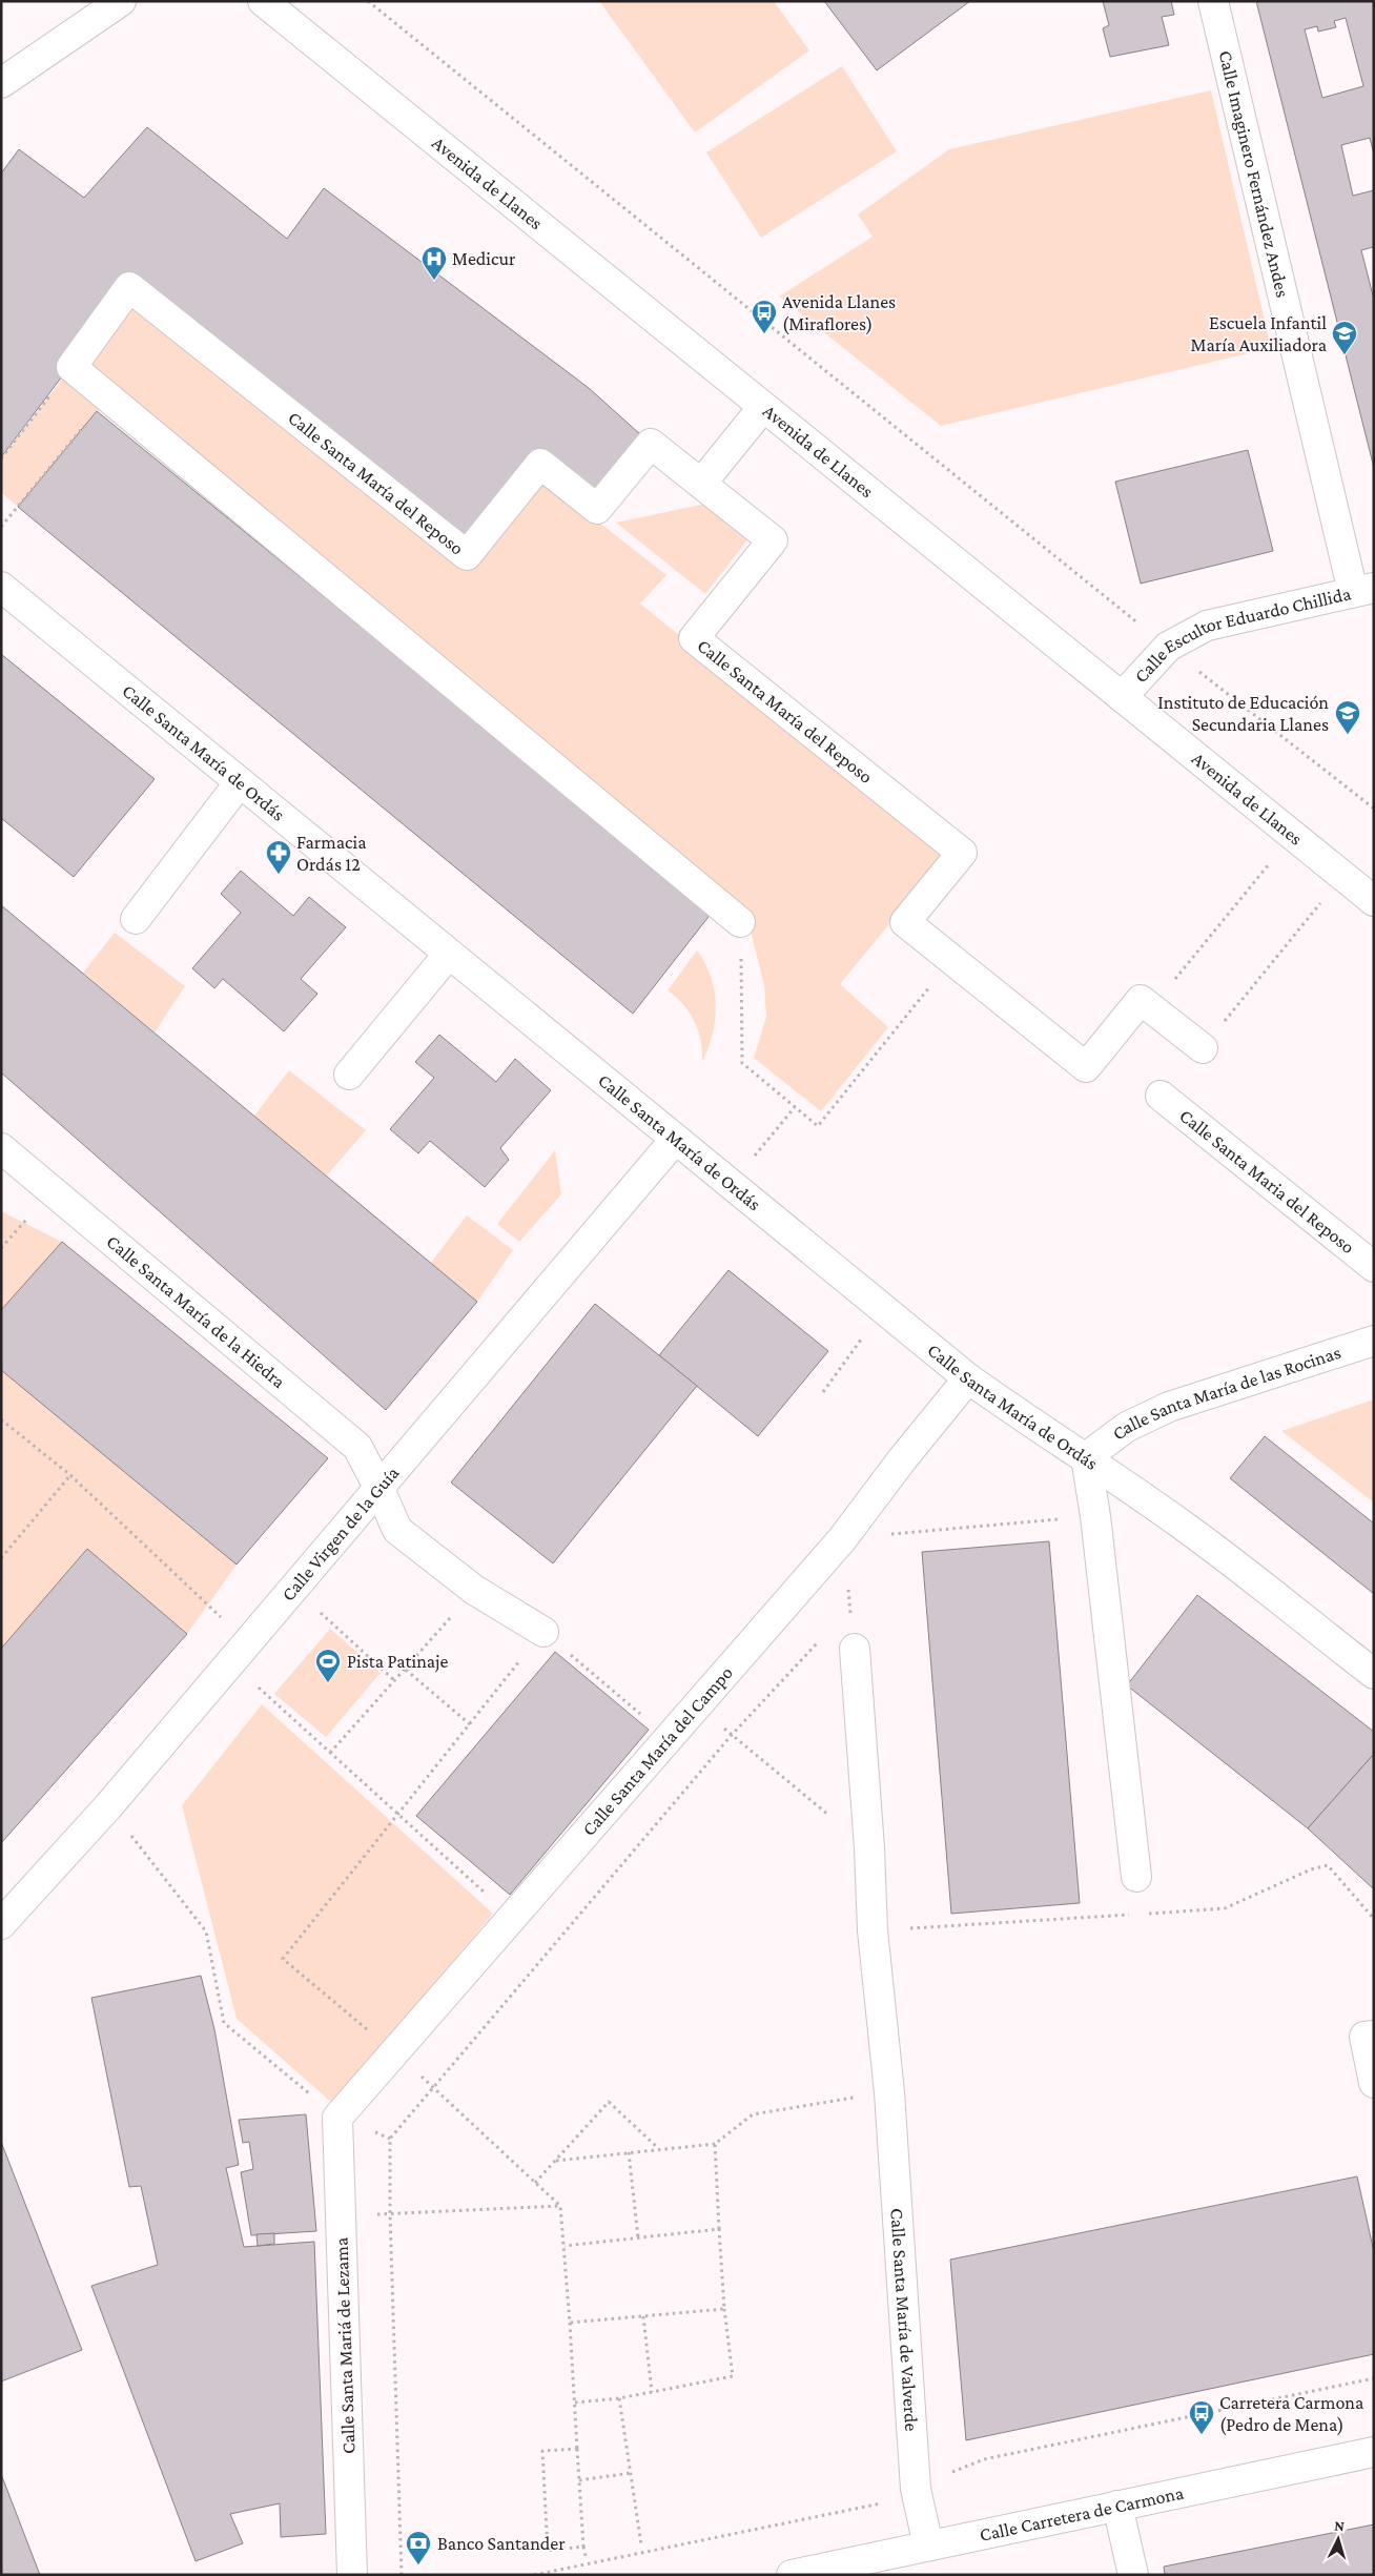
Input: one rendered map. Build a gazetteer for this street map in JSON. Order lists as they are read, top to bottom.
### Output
{
  "streets": {
    "street": [
      "Calle Imaginero Fernández Andes",
      "Avenida de Llanes",
      "Calle Santa María del Reposo",
      "Calle Escultor Eduardo Chillida",
      "Calle Santa María de Ordás",
      "Calle Santa Maria del Reposo",
      "Calle Santa María de la Hiedra",
      "Calle Santa María de las Rocinas",
      "Calle Virgen de la Guía",
      "Calle Santa María del Campo",
      "Calle Santa María de Valverde",
      "Calle Santa Mariá de Lezama",
      "Calle Carretera de Carmona"
    ]
  },
  "crossings": [
    ["Calle Imaginero Fernández Andes", "Calle Escultor Eduardo Chillida"],
    ["Avenida de Llanes", "Calle Escultor Eduardo Chillida"],
    ["Calle Santa María de Ordás", "Calle Santa María de las Rocinas"],
    ["Calle Santa María de Ordás", "Calle Virgen de la Guía"],
    ["Calle Santa María de Ordás", "Calle Santa María del Campo"],
    ["Calle Santa María de la Hiedra", "Calle Virgen de la Guía"],
    ["Calle Santa María del Campo", "Calle Santa Mariá de Lezama"],
    ["Calle Santa María de Valverde", "Calle Carretera de Carmona"]
  ],
  "places": {
    "hospital": ["Medicur"],
    "bus stop": ["Avenida Llanes (Miraflores)", "Carretera Carmona (Pedro de Mena)"],
    "school or university": ["Escuela Infantil María Auxiliadora", "Instituto de Educación Secundaria Llanes"],
    "pharmacy": ["Farmacia Ordás 12"],
    "sports": ["Pista Patinaje"],
    "bank": ["Banco Santander"]
  },
  "north": "top"
}
